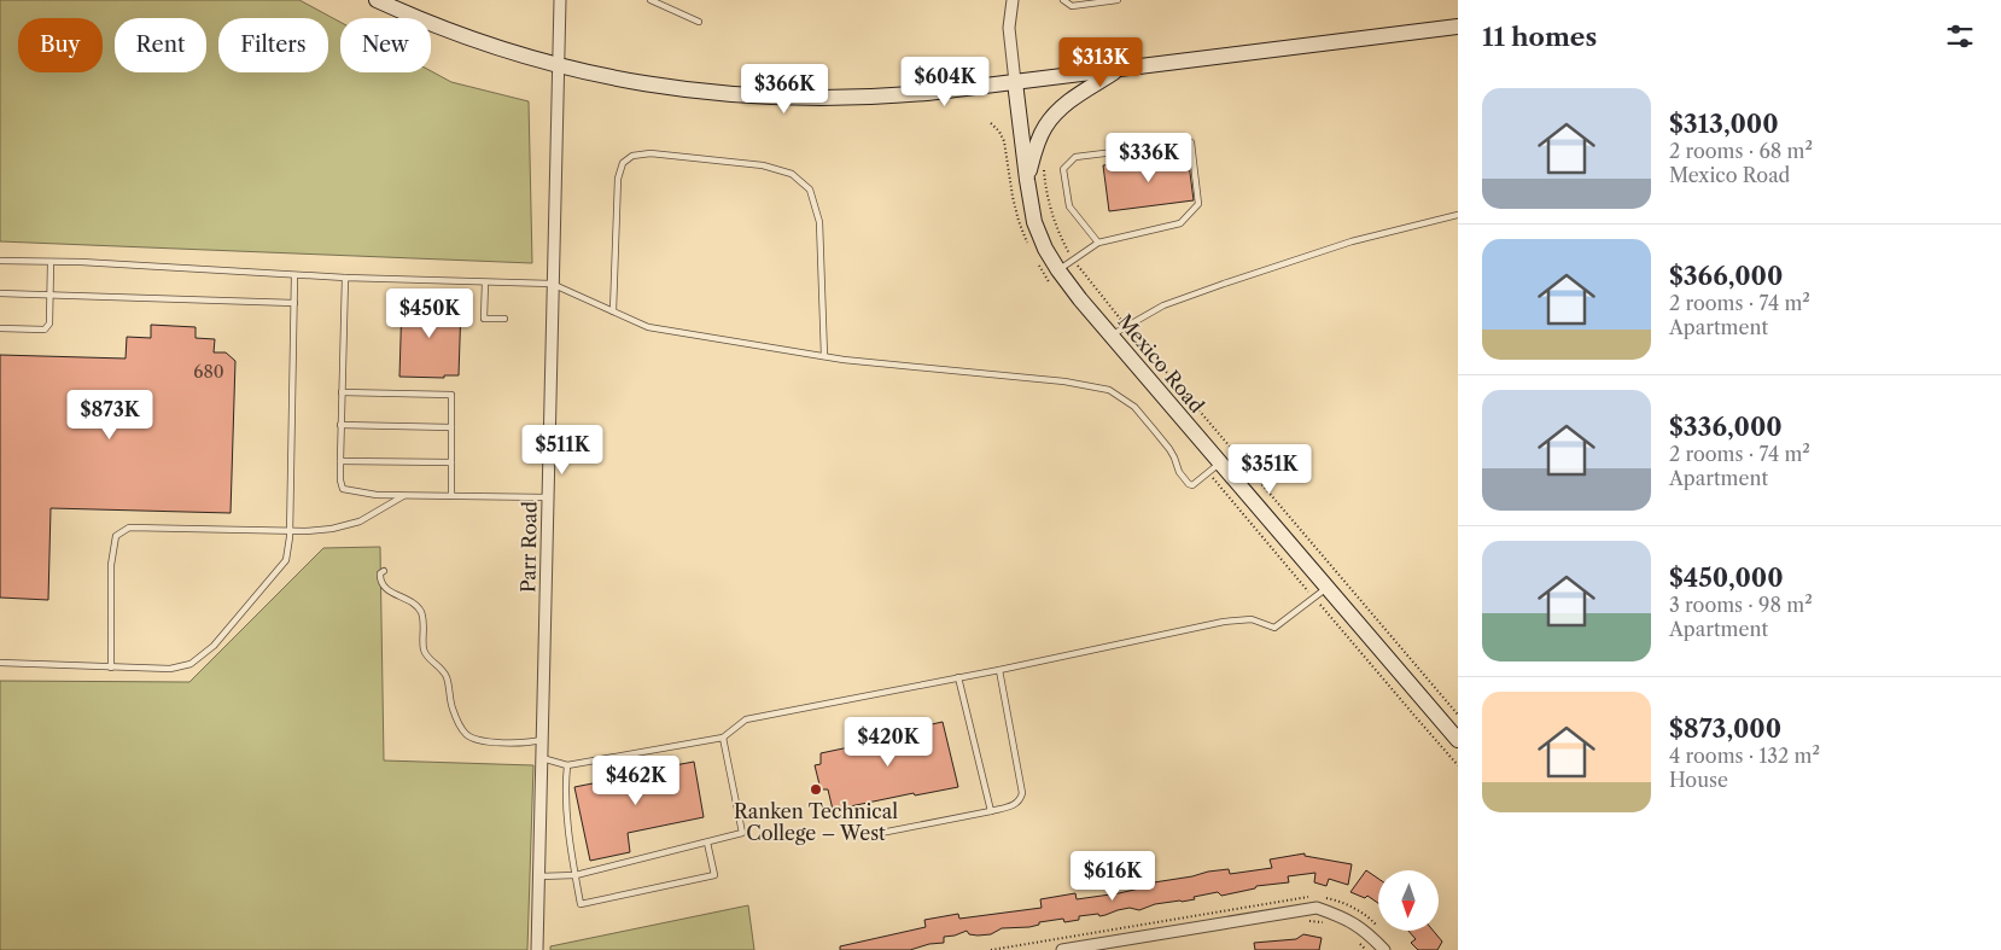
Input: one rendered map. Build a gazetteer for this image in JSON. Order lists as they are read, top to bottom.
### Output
{
  "streets": {
    "main road": ["Mexico Road"],
    "street": ["Parr Road"]
  },
  "places": ["Ranken Technical College – West"],
  "house_numbers": ["680"],
  "north": "bottom",
  "page": {
    "heading": "11 homes",
    "chip": [
      "Buy",
      "Rent",
      "Filters",
      "New"
    ],
    "price": [
      "$313K",
      "$604K",
      "$366K",
      "$336K",
      "$450K",
      "$873K",
      "$511K",
      "$351K",
      "$420K",
      "$462K",
      "$616K"
    ],
    "list": [
      {
        "name": "$313,000",
        "note": "2 rooms · 68 m² · Mexico Road"
      },
      {
        "name": "$366,000",
        "note": "2 rooms · 74 m² · Apartment"
      },
      {
        "name": "$336,000",
        "note": "2 rooms · 74 m² · Apartment"
      },
      {
        "name": "$450,000",
        "note": "3 rooms · 98 m² · Apartment"
      },
      {
        "name": "$873,000",
        "note": "4 rooms · 132 m² · House"
      }
    ]
  }
}
